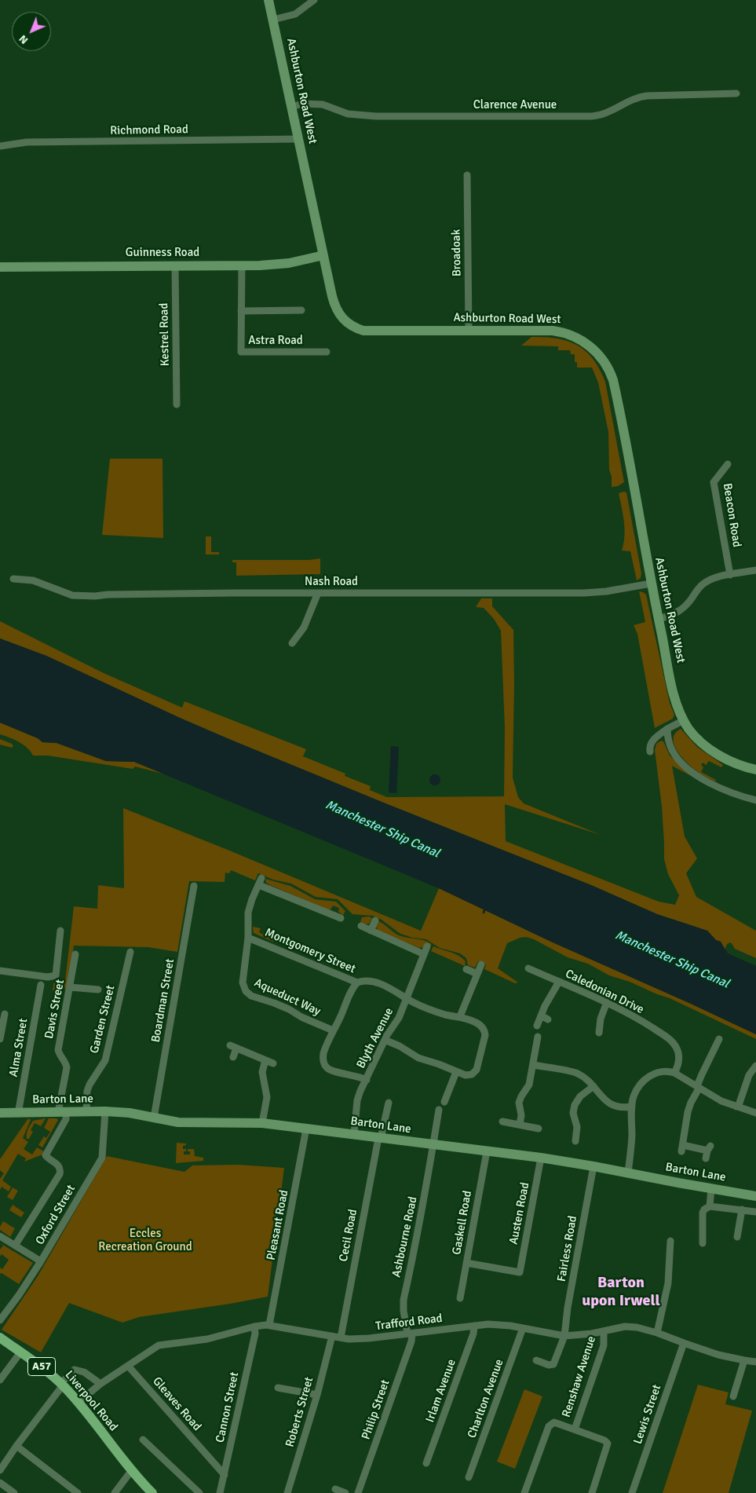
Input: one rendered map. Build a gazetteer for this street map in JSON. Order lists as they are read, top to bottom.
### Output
{
  "streets": {
    "main road": [
      "Ashburton Road West",
      "Guinness Road",
      "Barton Lane",
      "A57",
      "Liverpool Road"
    ],
    "street": [
      "Clarence Avenue",
      "Richmond Road",
      "Broadoak",
      "Kestrel Road",
      "Astra Road",
      "Beacon Road",
      "Nash Road",
      "Montgomery Street",
      "Caledonian Drive",
      "Aqueduct Way",
      "Boardman Street",
      "Davis Street",
      "Garden Street",
      "Blyth Avenue",
      "Alma Street",
      "Austen Road",
      "Oxford Street",
      "Gaskell Road",
      "Pleasant Road",
      "Cecil Road",
      "Ashbourne Road",
      "Fairless Road",
      "Trafford Road",
      "Renshaw Avenue",
      "Irlam Avenue",
      "Charlton Avenue",
      "Gleaves Road",
      "Cannon Street",
      "Philip Street",
      "Roberts Street",
      "Lewis Street"
    ]
  },
  "crossings": [
    ["Ashburton Road West", "Clarence Avenue"],
    ["Ashburton Road West", "Richmond Road"],
    ["Ashburton Road West", "Guinness Road"],
    ["Ashburton Road West", "Broadoak"],
    ["Ashburton Road West", "Nash Road"],
    ["Guinness Road", "Kestrel Road"],
    ["Guinness Road", "Astra Road"],
    ["Montgomery Street", "Aqueduct Way"],
    ["Montgomery Street", "Blyth Avenue"],
    ["Boardman Street", "Barton Lane"],
    ["Davis Street", "Barton Lane"],
    ["Garden Street", "Barton Lane"],
    ["Blyth Avenue", "Barton Lane"],
    ["Alma Street", "Barton Lane"],
    ["Barton Lane", "Austen Road"],
    ["Barton Lane", "Oxford Street"],
    ["Barton Lane", "Gaskell Road"],
    ["Barton Lane", "Pleasant Road"],
    ["Barton Lane", "Cecil Road"],
    ["Barton Lane", "Ashbourne Road"],
    ["Barton Lane", "Fairless Road"],
    ["Austen Road", "Gaskell Road"],
    ["Pleasant Road", "Trafford Road"],
    ["Cecil Road", "Trafford Road"],
    ["Ashbourne Road", "Trafford Road"],
    ["Ashbourne Road", "Philip Street"],
    ["Fairless Road", "Trafford Road"],
    ["Trafford Road", "Renshaw Avenue"],
    ["Trafford Road", "Irlam Avenue"],
    ["Trafford Road", "Charlton Avenue"],
    ["Trafford Road", "Liverpool Road"],
    ["Trafford Road", "Gleaves Road"],
    ["Trafford Road", "Cannon Street"],
    ["Trafford Road", "Philip Street"],
    ["Trafford Road", "Roberts Street"],
    ["Trafford Road", "Lewis Street"],
    ["Gleaves Road", "Cannon Street"]
  ],
  "districts": ["Barton upon Irwell"],
  "water": ["Manchester Ship Canal"],
  "parks": ["Eccles Recreation Ground"],
  "north": "bottom left"
}
